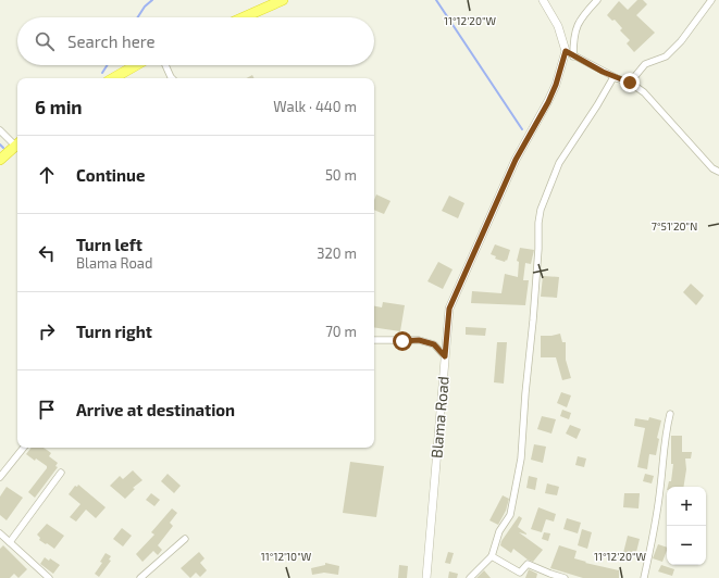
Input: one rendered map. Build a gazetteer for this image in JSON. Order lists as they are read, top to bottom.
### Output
{
  "streets": {
    "street": ["Blama Road"]
  },
  "page": {
    "search": "Search here",
    "heading": ["6 min", "Walk · 440 m"],
    "list": [
      ["Continue", "50 m"],
      ["Turn left", "Blama Road", "320 m"],
      ["Turn right", "70 m"],
      "Arrive at destination"
    ],
    "map_buttons": ["+", "−"]
  },
  "coordinates": ["11°12'20\"W", "7°51'20\"N", "11°12'10\"W"]
}
